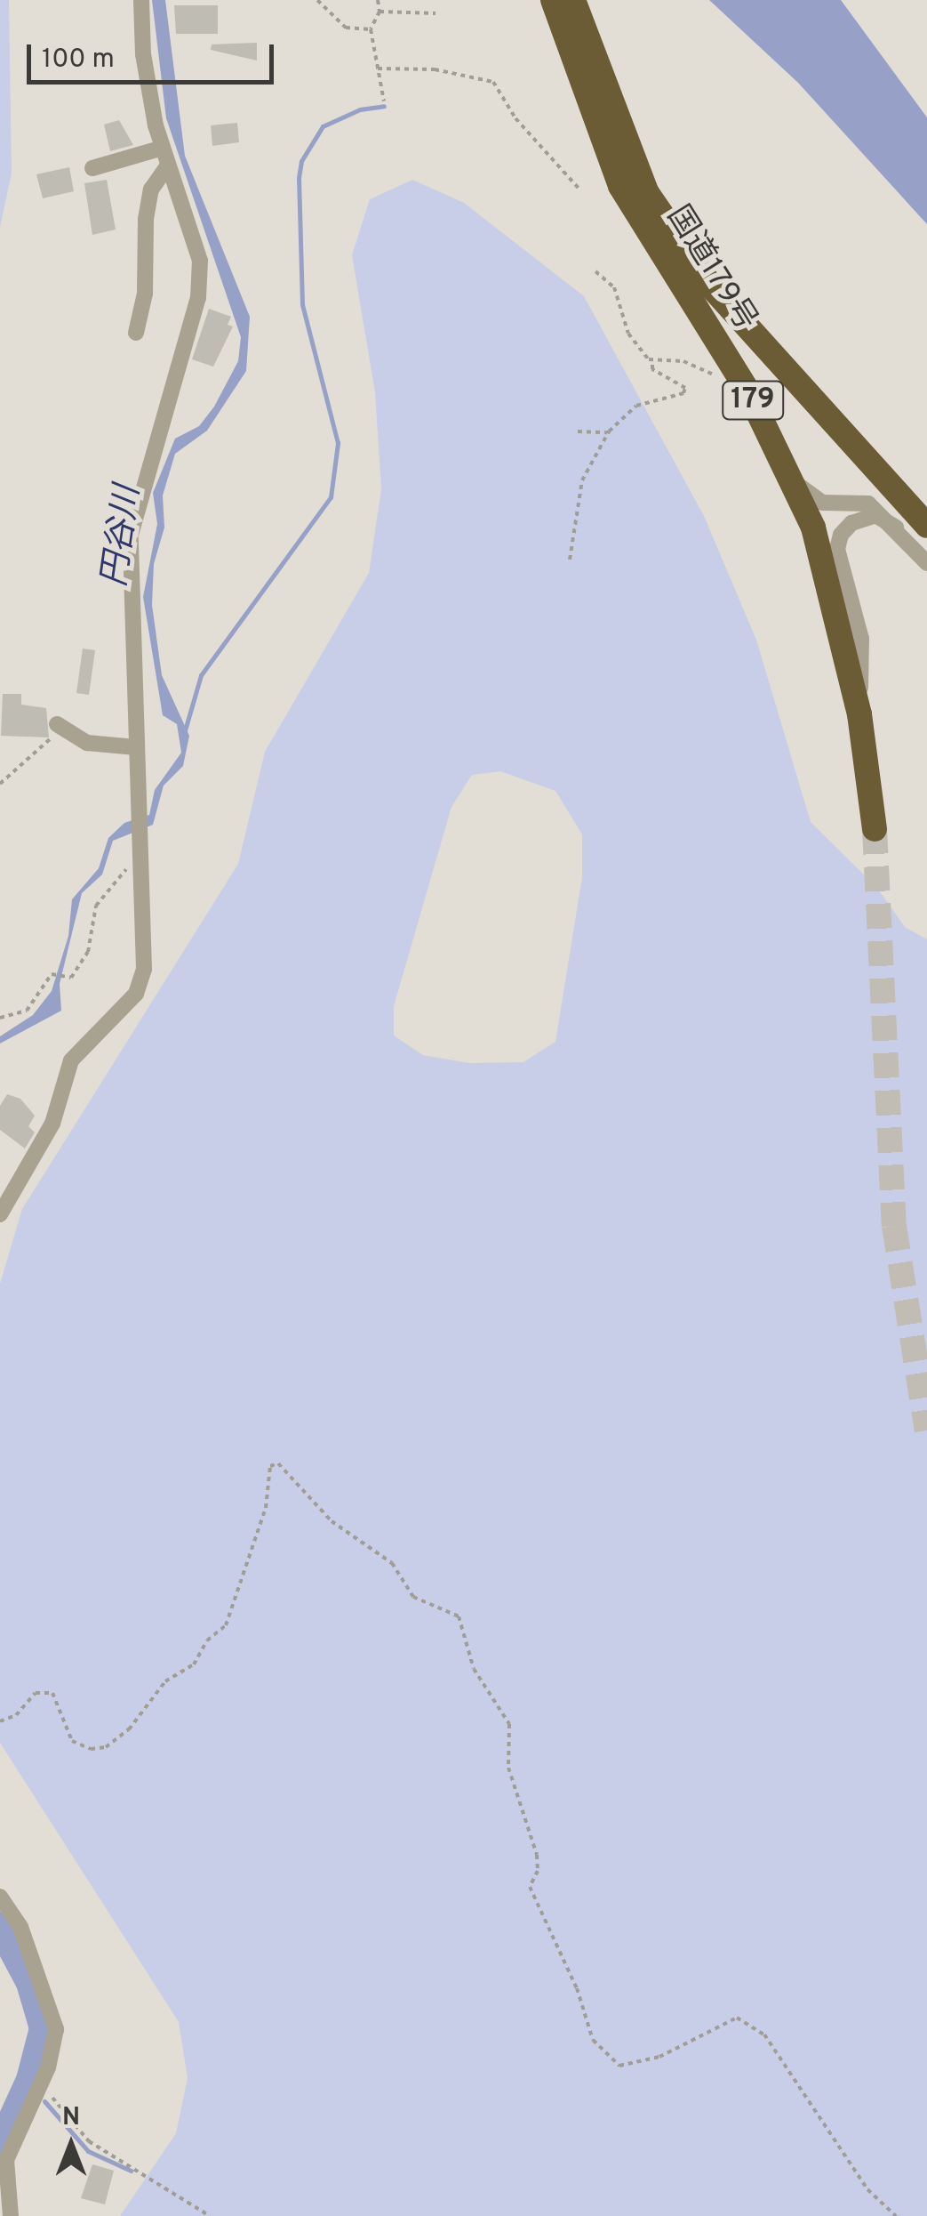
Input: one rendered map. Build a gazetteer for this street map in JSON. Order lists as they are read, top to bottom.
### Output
{
  "streets": {
    "highway": ["国道179号", "179"]
  },
  "water": ["円谷川"],
  "scale_bar": "100 m",
  "north": "top"
}
